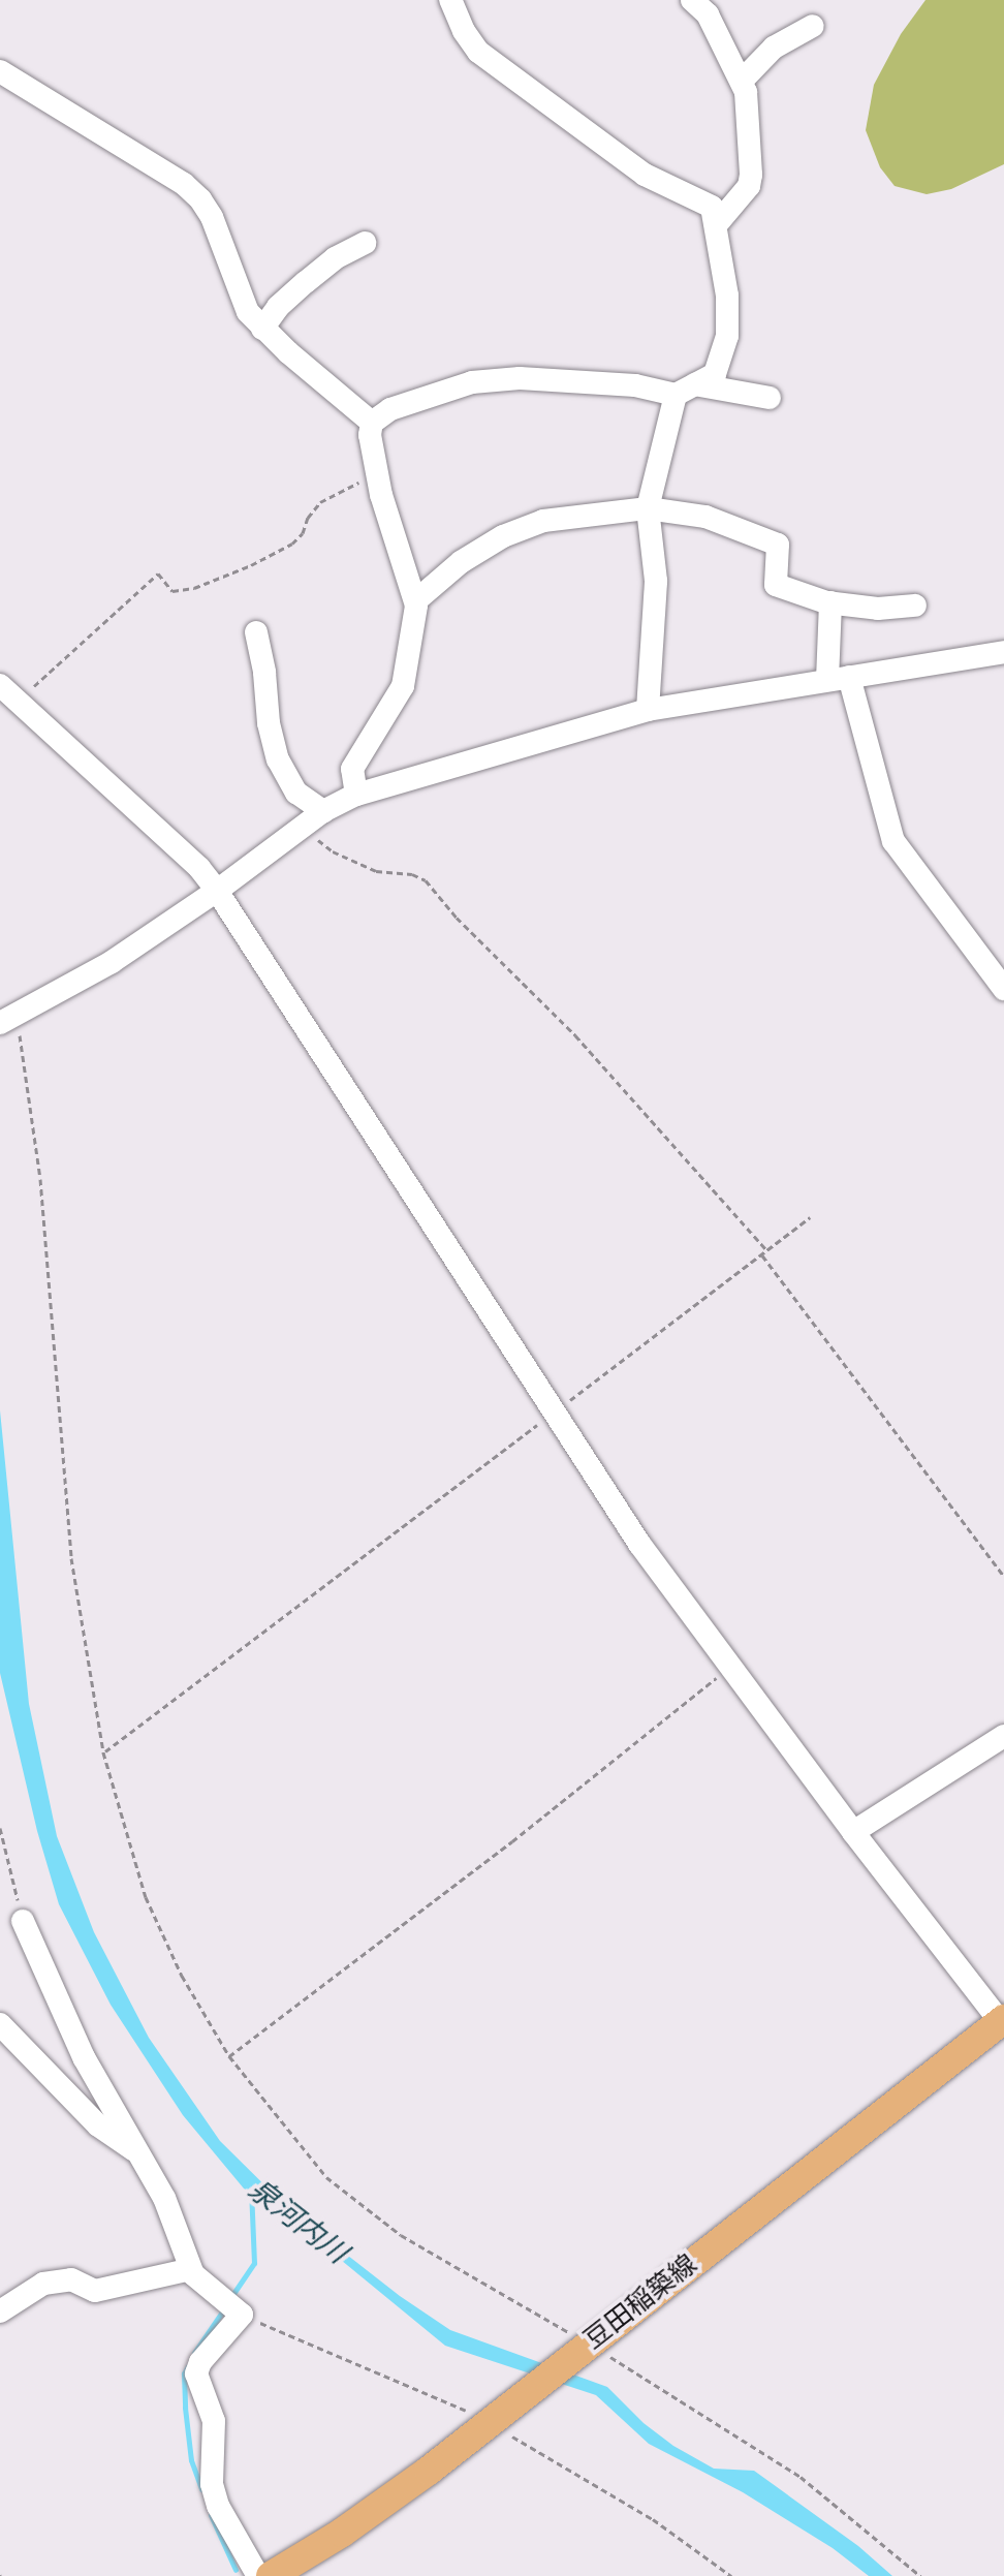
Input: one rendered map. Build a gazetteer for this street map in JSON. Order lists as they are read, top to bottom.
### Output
{
  "streets": {
    "main road": ["豆田稲築線"]
  },
  "water": ["泉河内川"]
}
